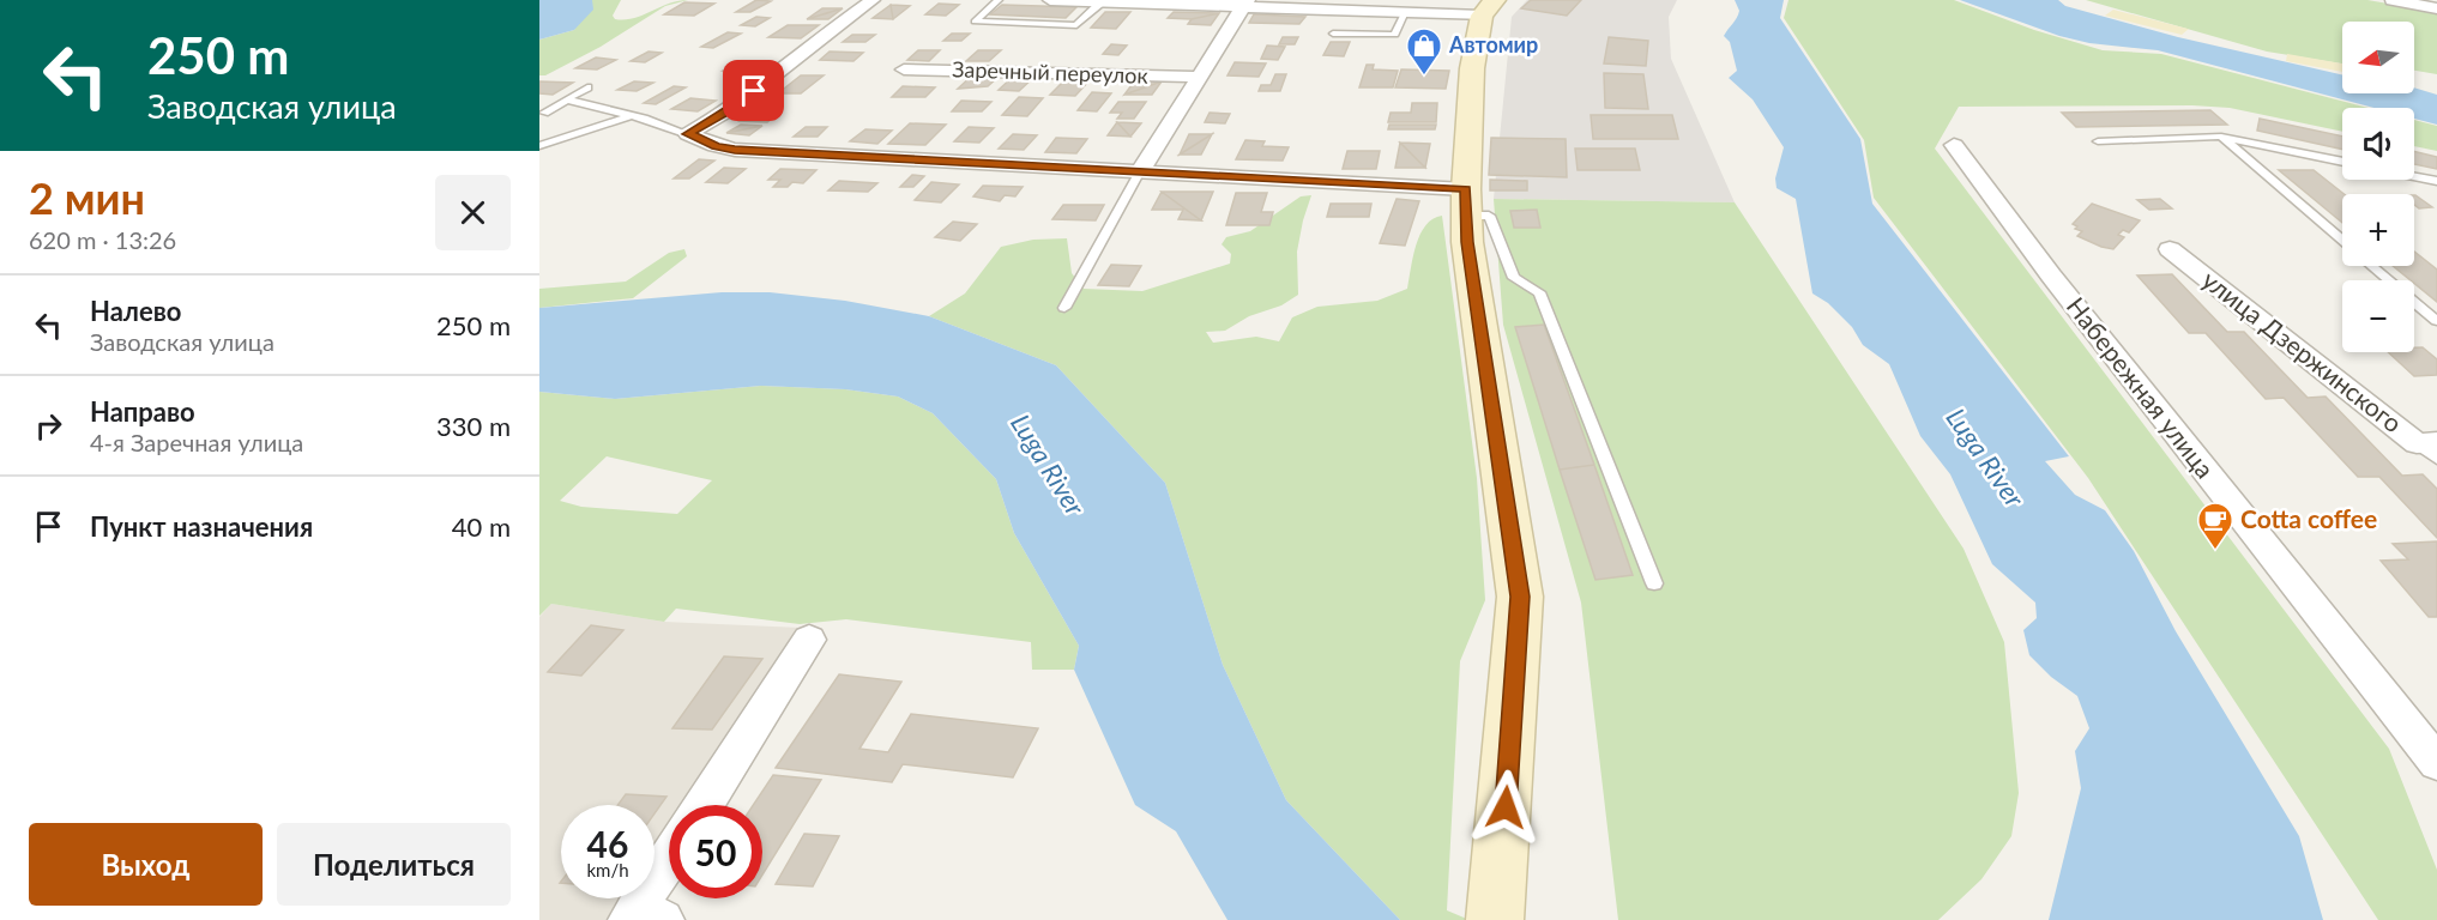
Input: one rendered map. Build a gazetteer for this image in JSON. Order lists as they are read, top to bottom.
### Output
{
  "streets": {
    "street": ["Заречный переулок", "улица Дзержинского", "Набережная улица"]
  },
  "water": ["Luga River"],
  "places": {
    "shop": ["Автомир"],
    "cafe": ["Cotta coffee"]
  },
  "north": "left",
  "page": {
    "turn": ["250 m", "Заводская улица"],
    "map_buttons": ["+", "−"],
    "heading": ["2 мин", "620 m · 13:26"],
    "list": [
      {
        "name": "Налево",
        "note": "Заводская улица",
        "value": "250 m"
      },
      {
        "name": "Направо",
        "note": "4-я Заречная улица",
        "value": "330 m"
      },
      {
        "name": "Пункт назначения",
        "value": "40 m"
      }
    ],
    "speed": "46 km/h",
    "limit": "50",
    "buttons": ["Выход", "Поделиться"]
  }
}
